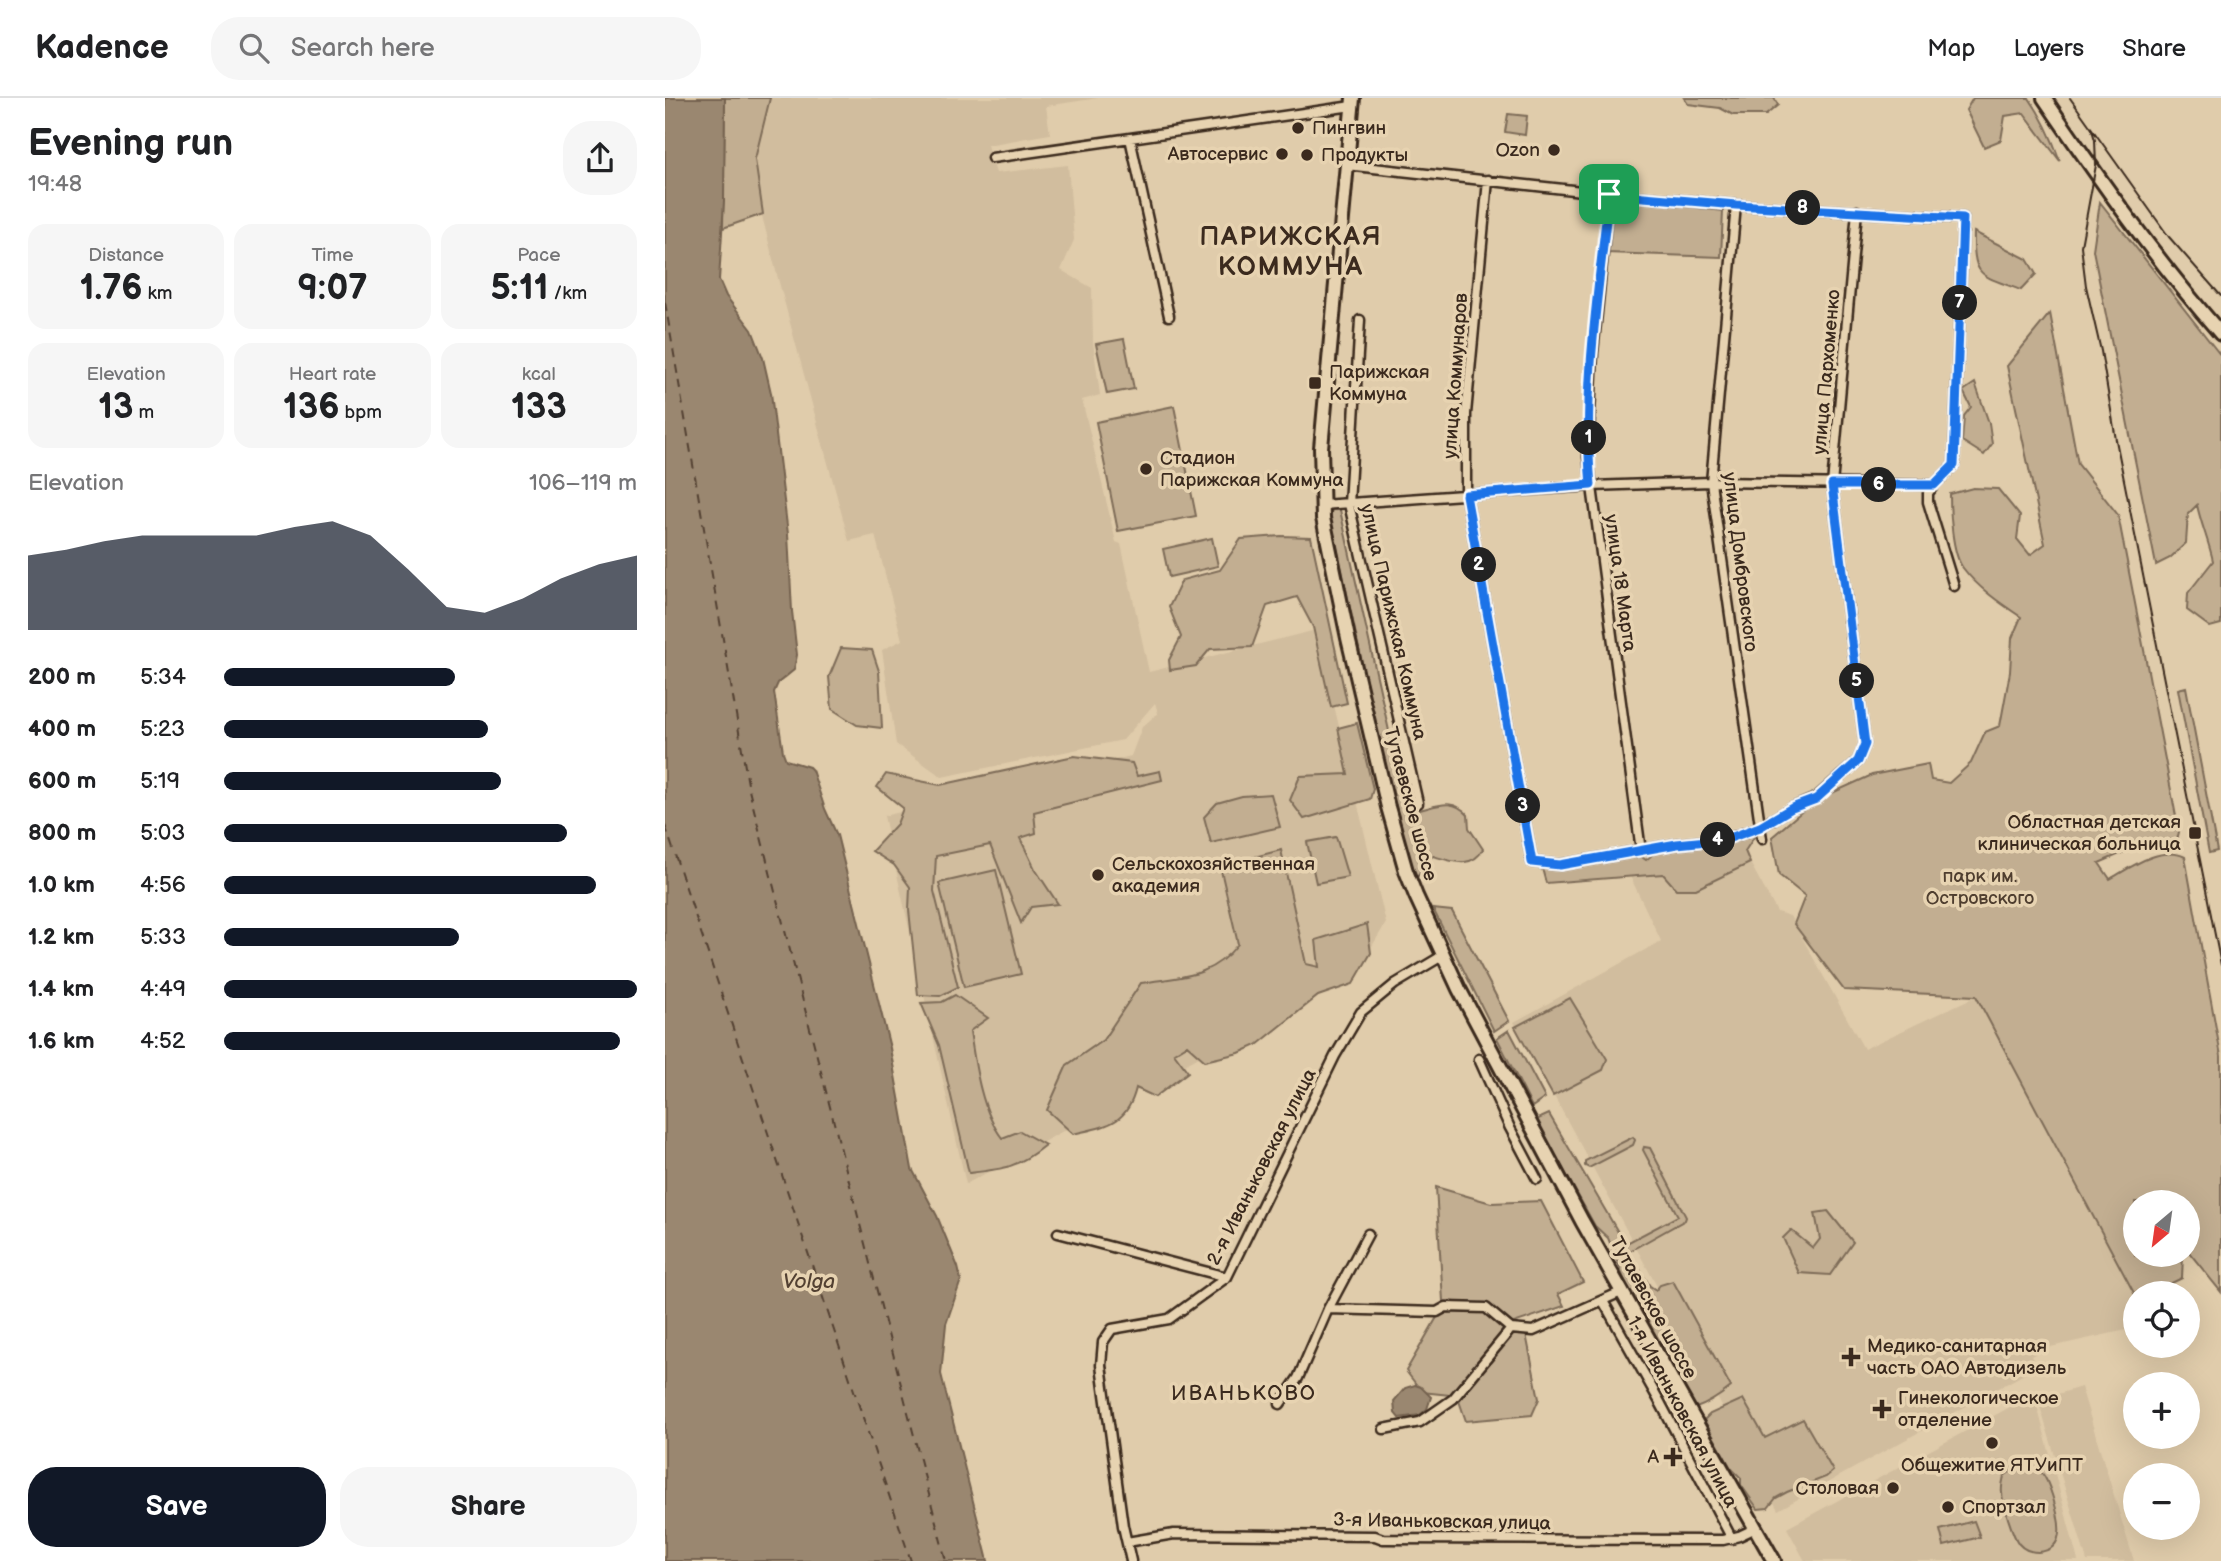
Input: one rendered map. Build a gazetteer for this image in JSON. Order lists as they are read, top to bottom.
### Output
{
  "streets": {
    "main road": ["Тутаевское шоссе"],
    "street": [
      "улица Пархоменко",
      "улица Коммунаров",
      "улица Домбровского",
      "улица 18 Марта",
      "улица Парижская Коммуна",
      "2-я Иваньковская улица",
      "1-я Иваньковская улица",
      "3-я Иваньковская улица"
    ]
  },
  "crossings": [
    ["улица Пархоменко", "улица Домбровского"],
    ["улица Коммунаров", "улица 18 Марта"],
    ["Тутаевское шоссе", "2-я Иваньковская улица"],
    ["Тутаевское шоссе", "3-я Иваньковская улица"],
    ["2-я Иваньковская улица", "3-я Иваньковская улица"],
    ["1-я Иваньковская улица", "3-я Иваньковская улица"]
  ],
  "districts": ["ПАРИЖСКАЯ КОММУНА", "ИВАНЬКОВО"],
  "water": ["Volga"],
  "parks": ["парк им. Островского"],
  "places": {
    "other": [
      "Пингвин",
      "Ozon",
      "Автосервис",
      "Продукты",
      "Стадион Парижская Коммуна",
      "Сельскохозяйственная академия",
      "Общежитие ЯТУиПТ",
      "Столовая",
      "Спортзал"
    ],
    "transit": ["Парижская Коммуна", "Областная детская клиническая больница"],
    "health": ["Медико-санитарная часть ОАО Автодизель", "Гинекологическое отделение", "А"]
  },
  "north": "bottom left",
  "page": {
    "header": "Kadence",
    "search": "Search here",
    "nav": ["Map", "Layers", "Share"],
    "heading": ["Evening run", "19:48"],
    "pins": [
      "8",
      "7",
      "1",
      "6",
      "2",
      "5",
      "3",
      "4"
    ],
    "stats": [
      ["Distance", "1.76 km"],
      ["Time", "9:07"],
      ["Pace", "5:11 /km"],
      ["Elevation", "13 m"],
      ["Heart rate", "136 bpm"],
      ["kcal", "133"]
    ],
    "chart": ["Elevation", "106–119 m"],
    "list": [
      {
        "name": "200 m",
        "note": "5:34"
      },
      {
        "name": "400 m",
        "note": "5:23"
      },
      {
        "name": "600 m",
        "note": "5:19"
      },
      {
        "name": "800 m",
        "note": "5:03"
      },
      {
        "name": "1.0 km",
        "note": "4:56"
      },
      {
        "name": "1.2 km",
        "note": "5:33"
      },
      {
        "name": "1.4 km",
        "note": "4:49"
      },
      {
        "name": "1.6 km",
        "note": "4:52"
      }
    ],
    "map_buttons": ["+", "−"],
    "buttons": ["Save", "Share"]
  }
}
